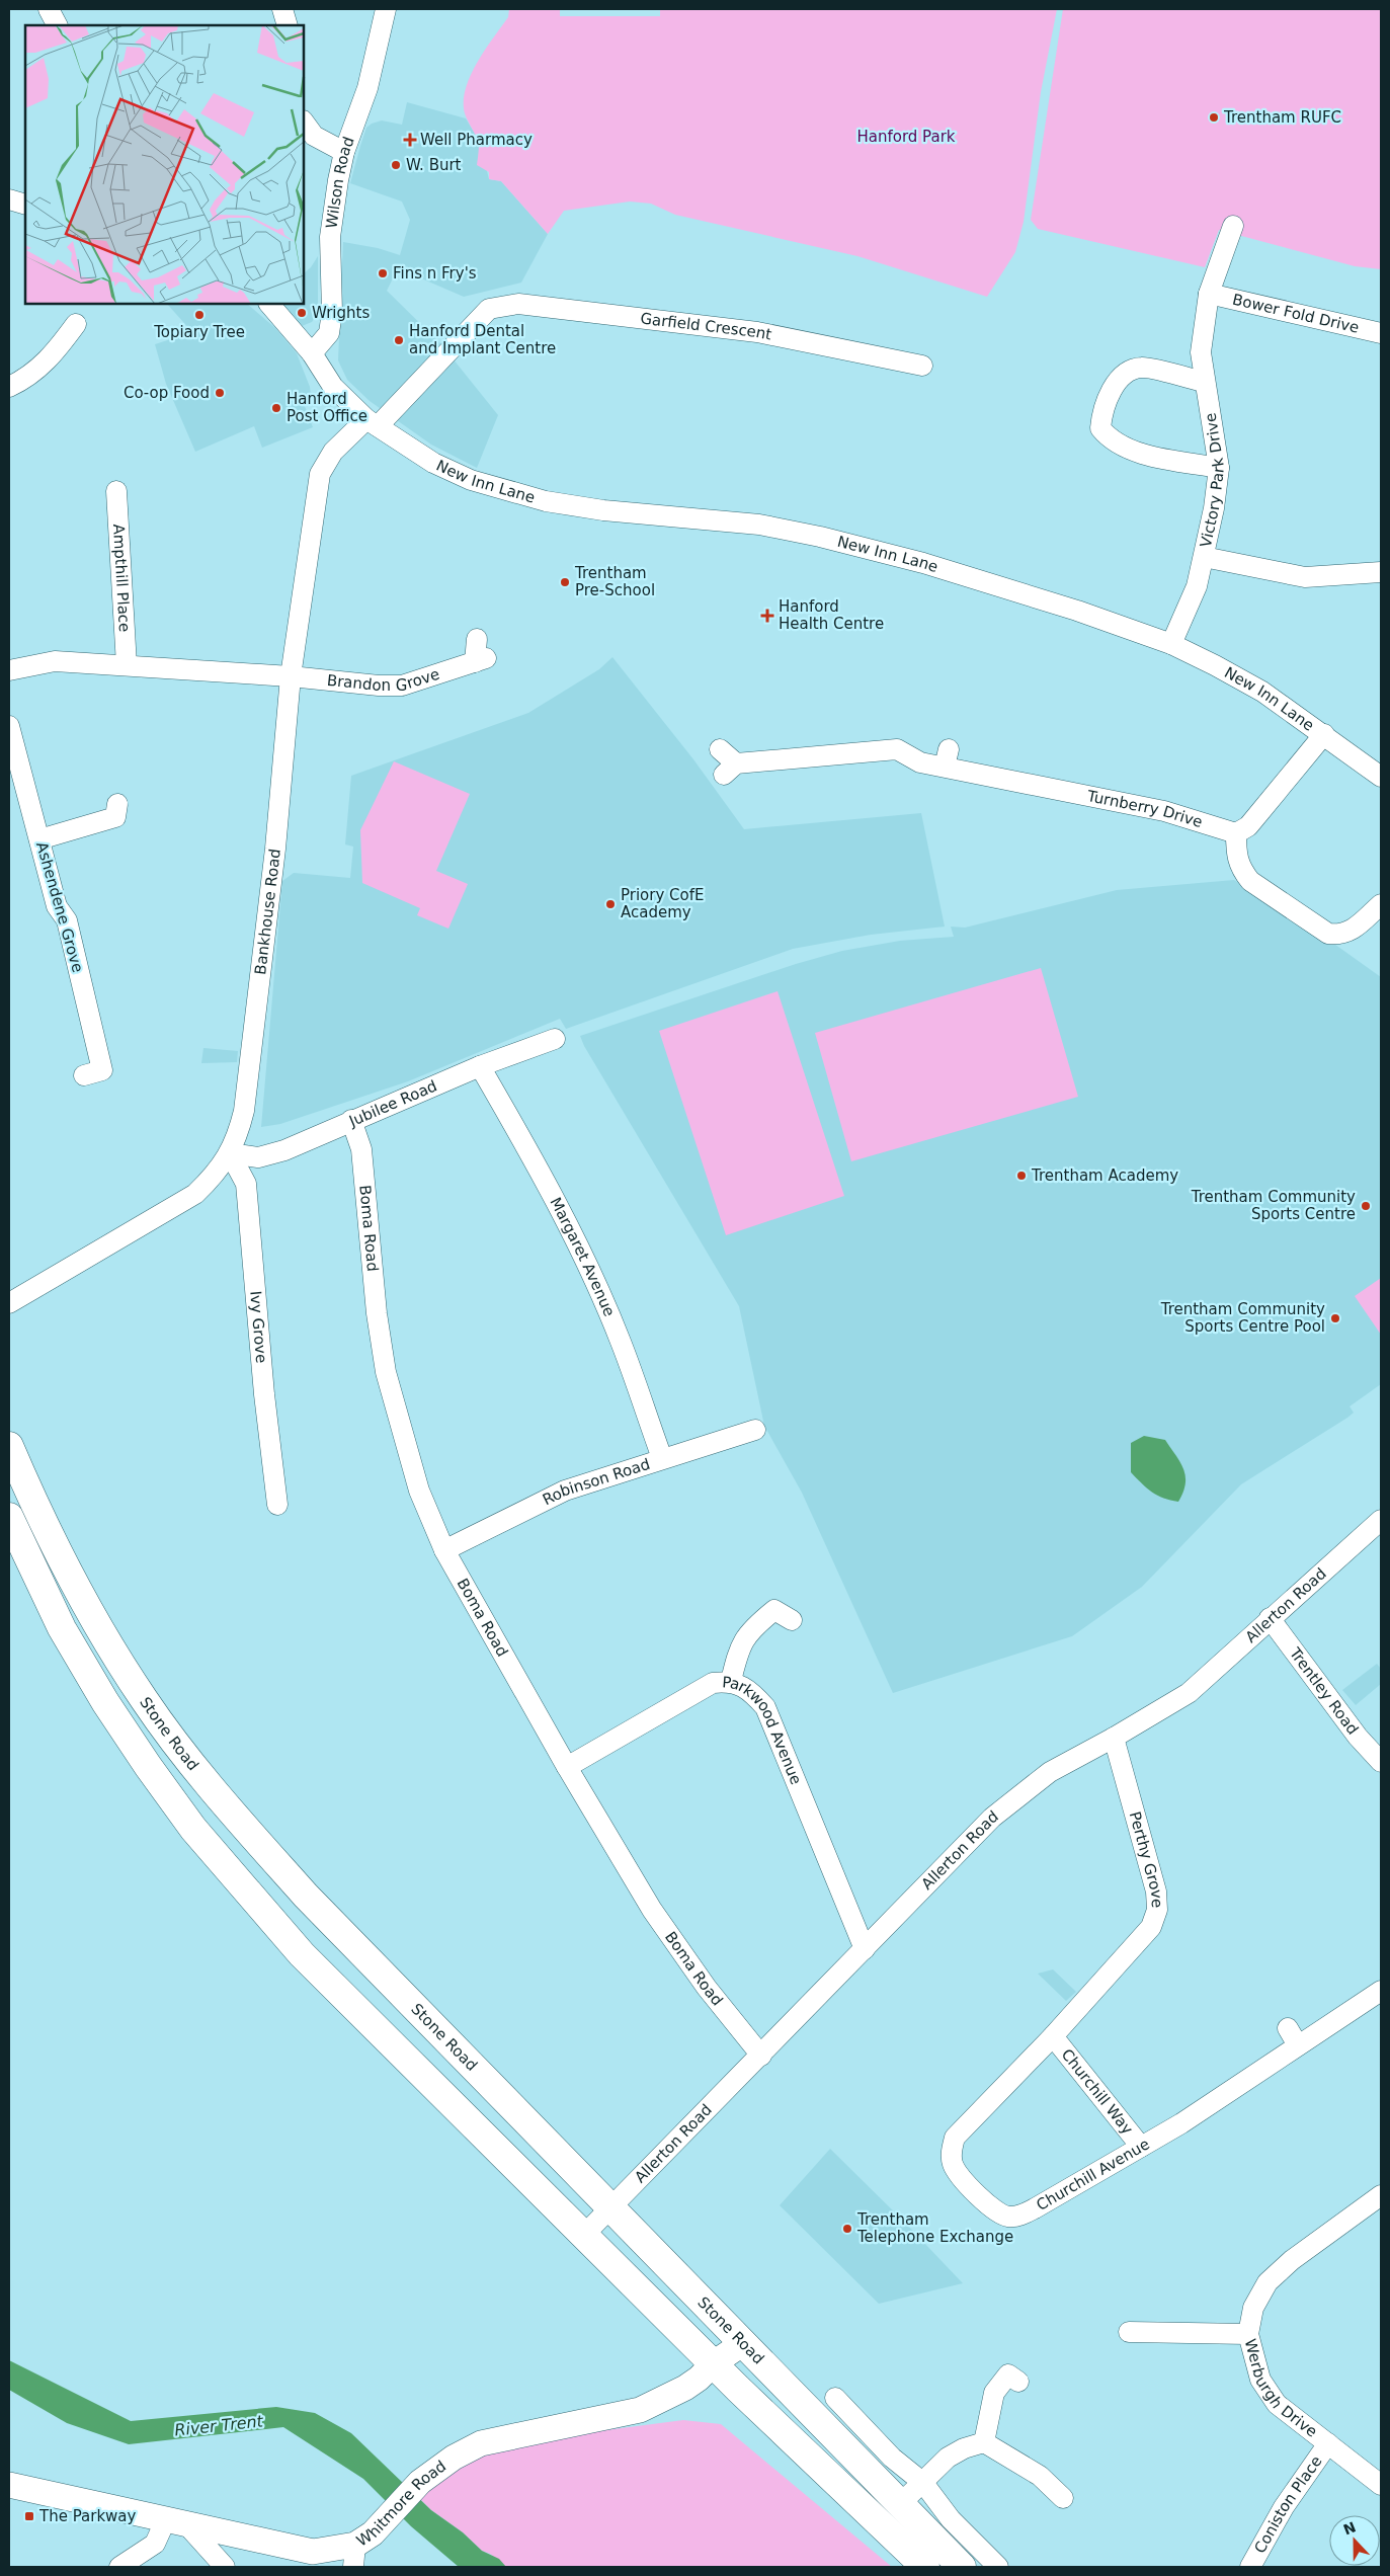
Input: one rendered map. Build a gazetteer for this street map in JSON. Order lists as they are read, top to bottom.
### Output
{
  "streets": {
    "highway": ["Stone Road"],
    "main road": ["Whitmore Road"],
    "street": [
      "Wilson Road",
      "Bower Fold Drive",
      "Garfield Crescent",
      "New Inn Lane",
      "Victory Park Drive",
      "Ampthill Place",
      "Brandon Grove",
      "Turnberry Drive",
      "Ashendene Grove",
      "Bankhouse Road",
      "Jubilee Road",
      "Boma Road",
      "Margaret Avenue",
      "Ivy Grove",
      "Robinson Road",
      "Allerton Road",
      "Trentley Road",
      "Parkwood Avenue",
      "Perthy Grove",
      "Churchill Way",
      "Churchill Avenue",
      "Werburgh Drive",
      "Coniston Place"
    ]
  },
  "crossings": [
    ["Wilson Road", "New Inn Lane"],
    ["Bower Fold Drive", "Victory Park Drive"],
    ["Garfield Crescent", "Bankhouse Road"],
    ["New Inn Lane", "Victory Park Drive"],
    ["New Inn Lane", "Bankhouse Road"],
    ["Brandon Grove", "Bankhouse Road"],
    ["Bankhouse Road", "Jubilee Road"],
    ["Bankhouse Road", "Ivy Grove"],
    ["Jubilee Road", "Boma Road"],
    ["Jubilee Road", "Margaret Avenue"],
    ["Jubilee Road", "Ivy Grove"],
    ["Boma Road", "Robinson Road"],
    ["Boma Road", "Allerton Road"],
    ["Boma Road", "Parkwood Avenue"],
    ["Margaret Avenue", "Robinson Road"],
    ["Allerton Road", "Trentley Road"],
    ["Allerton Road", "Stone Road"],
    ["Allerton Road", "Parkwood Avenue"],
    ["Allerton Road", "Perthy Grove"],
    ["Stone Road", "Whitmore Road"],
    ["Perthy Grove", "Churchill Way"],
    ["Perthy Grove", "Churchill Avenue"],
    ["Churchill Way", "Churchill Avenue"],
    ["Werburgh Drive", "Coniston Place"]
  ],
  "water": ["River Trent"],
  "parks": ["Hanford Park"],
  "places": {
    "other": [
      "Trentham RUFC",
      "W. Burt",
      "Fins n Fry's",
      "Wrights",
      "Topiary Tree",
      "Hanford Dental and Implant Centre",
      "Co-op Food",
      "Hanford Post Office",
      "Trentham Pre-School",
      "Priory CofE Academy",
      "Trentham Academy",
      "Trentham Community Sports Centre",
      "Trentham Community Sports Centre Pool",
      "Trentham Telephone Exchange"
    ],
    "health": ["Well Pharmacy", "Hanford Health Centre"],
    "transit": ["The Parkway"]
  },
  "north": "top"
}
